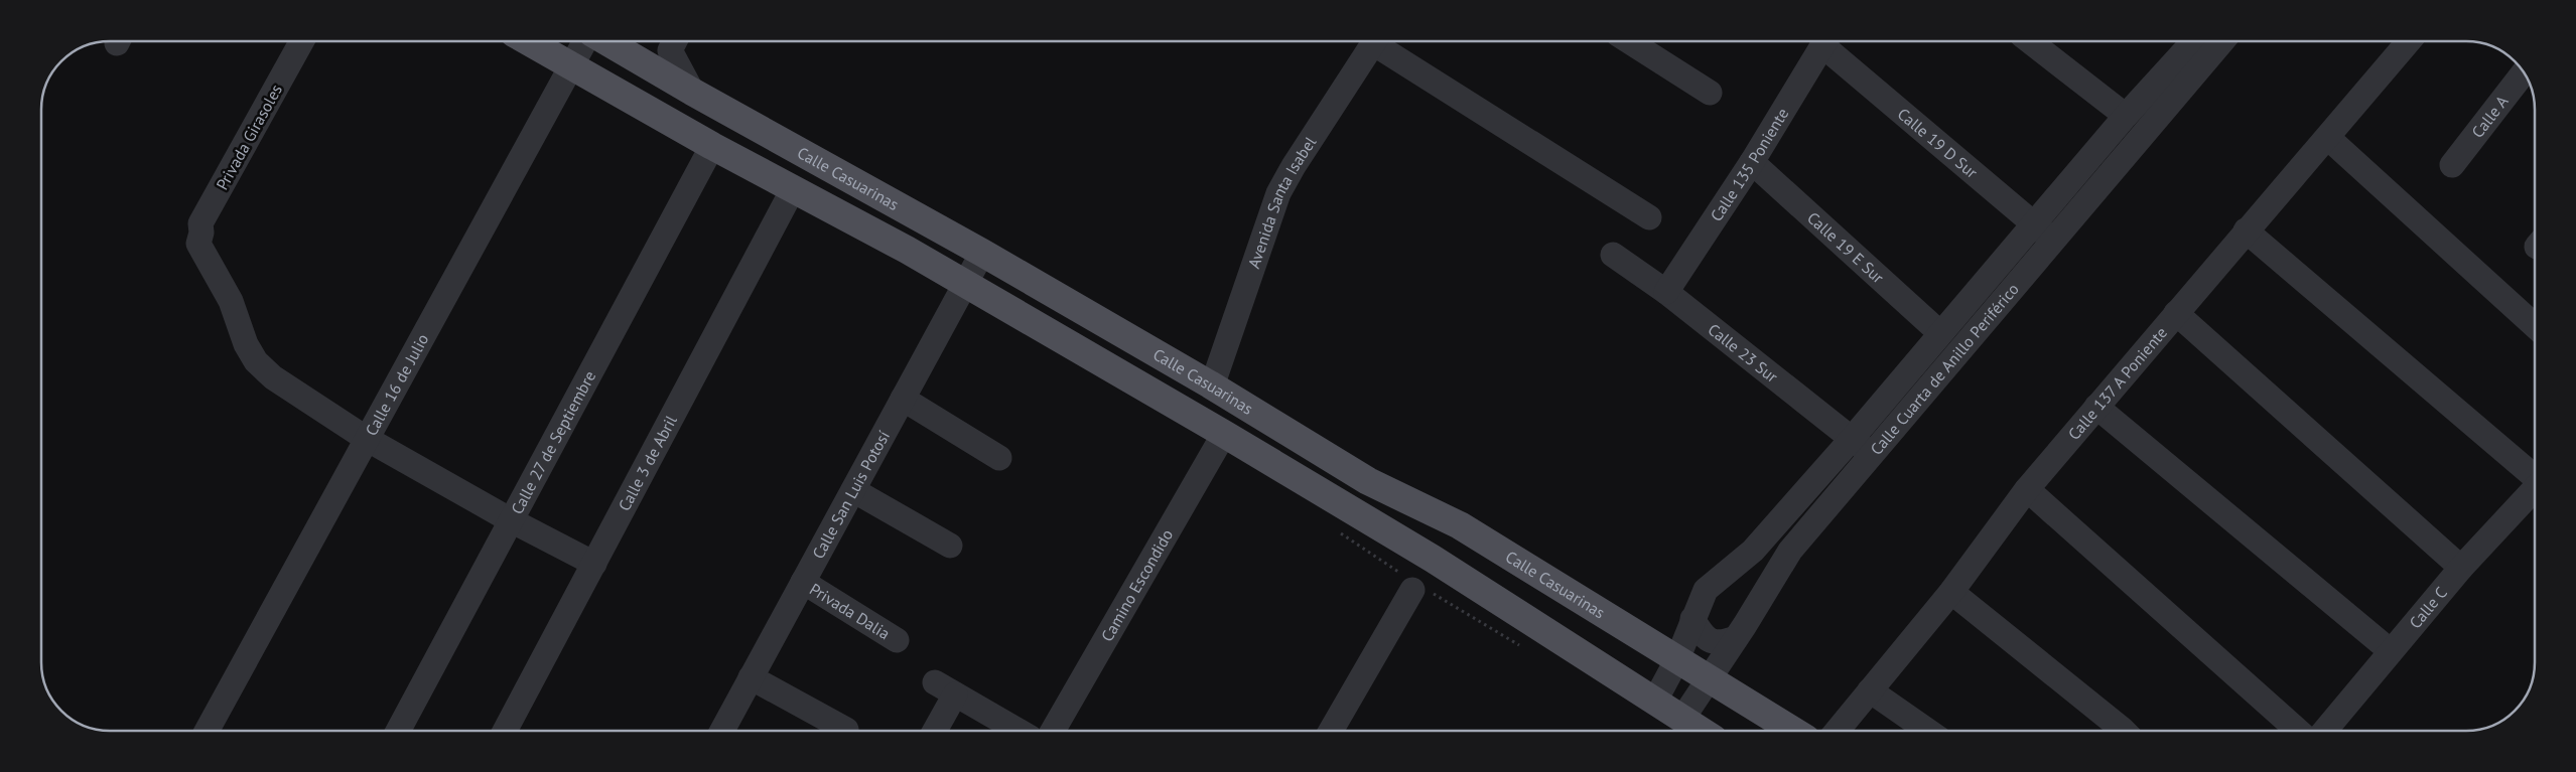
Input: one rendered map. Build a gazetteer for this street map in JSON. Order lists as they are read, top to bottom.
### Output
{
  "streets": {
    "main road": ["Calle Casuarinas"],
    "street": [
      "Calle A",
      "Privada Girasoles",
      "Calle 19 D Sur",
      "Calle 135 Poniente",
      "Avenida Santa Isabel",
      "Calle 19 E Sur",
      "Calle 23 Sur",
      "Calle Cuarta de Anillo Periférico",
      "Calle 137 A Poniente",
      "Calle 16 de Julio",
      "Calle 27 de Septiembre",
      "Calle 3 de Abril",
      "Calle San Luis Potosí",
      "Camino Escondido",
      "Calle C",
      "Privada Dalia"
    ]
  },
  "crossings": [
    ["Privada Girasoles", "Calle 16 de Julio"],
    ["Calle 19 D Sur", "Calle Cuarta de Anillo Periférico"],
    ["Calle 135 Poniente", "Calle 19 E Sur"],
    ["Calle 135 Poniente", "Calle 23 Sur"],
    ["Calle Casuarinas", "Avenida Santa Isabel"],
    ["Calle Casuarinas", "Calle Cuarta de Anillo Periférico"],
    ["Calle Casuarinas", "Calle San Luis Potosí"],
    ["Calle 19 E Sur", "Calle Cuarta de Anillo Periférico"],
    ["Calle 23 Sur", "Calle Cuarta de Anillo Periférico"],
    ["Calle San Luis Potosí", "Privada Dalia"]
  ]
}
